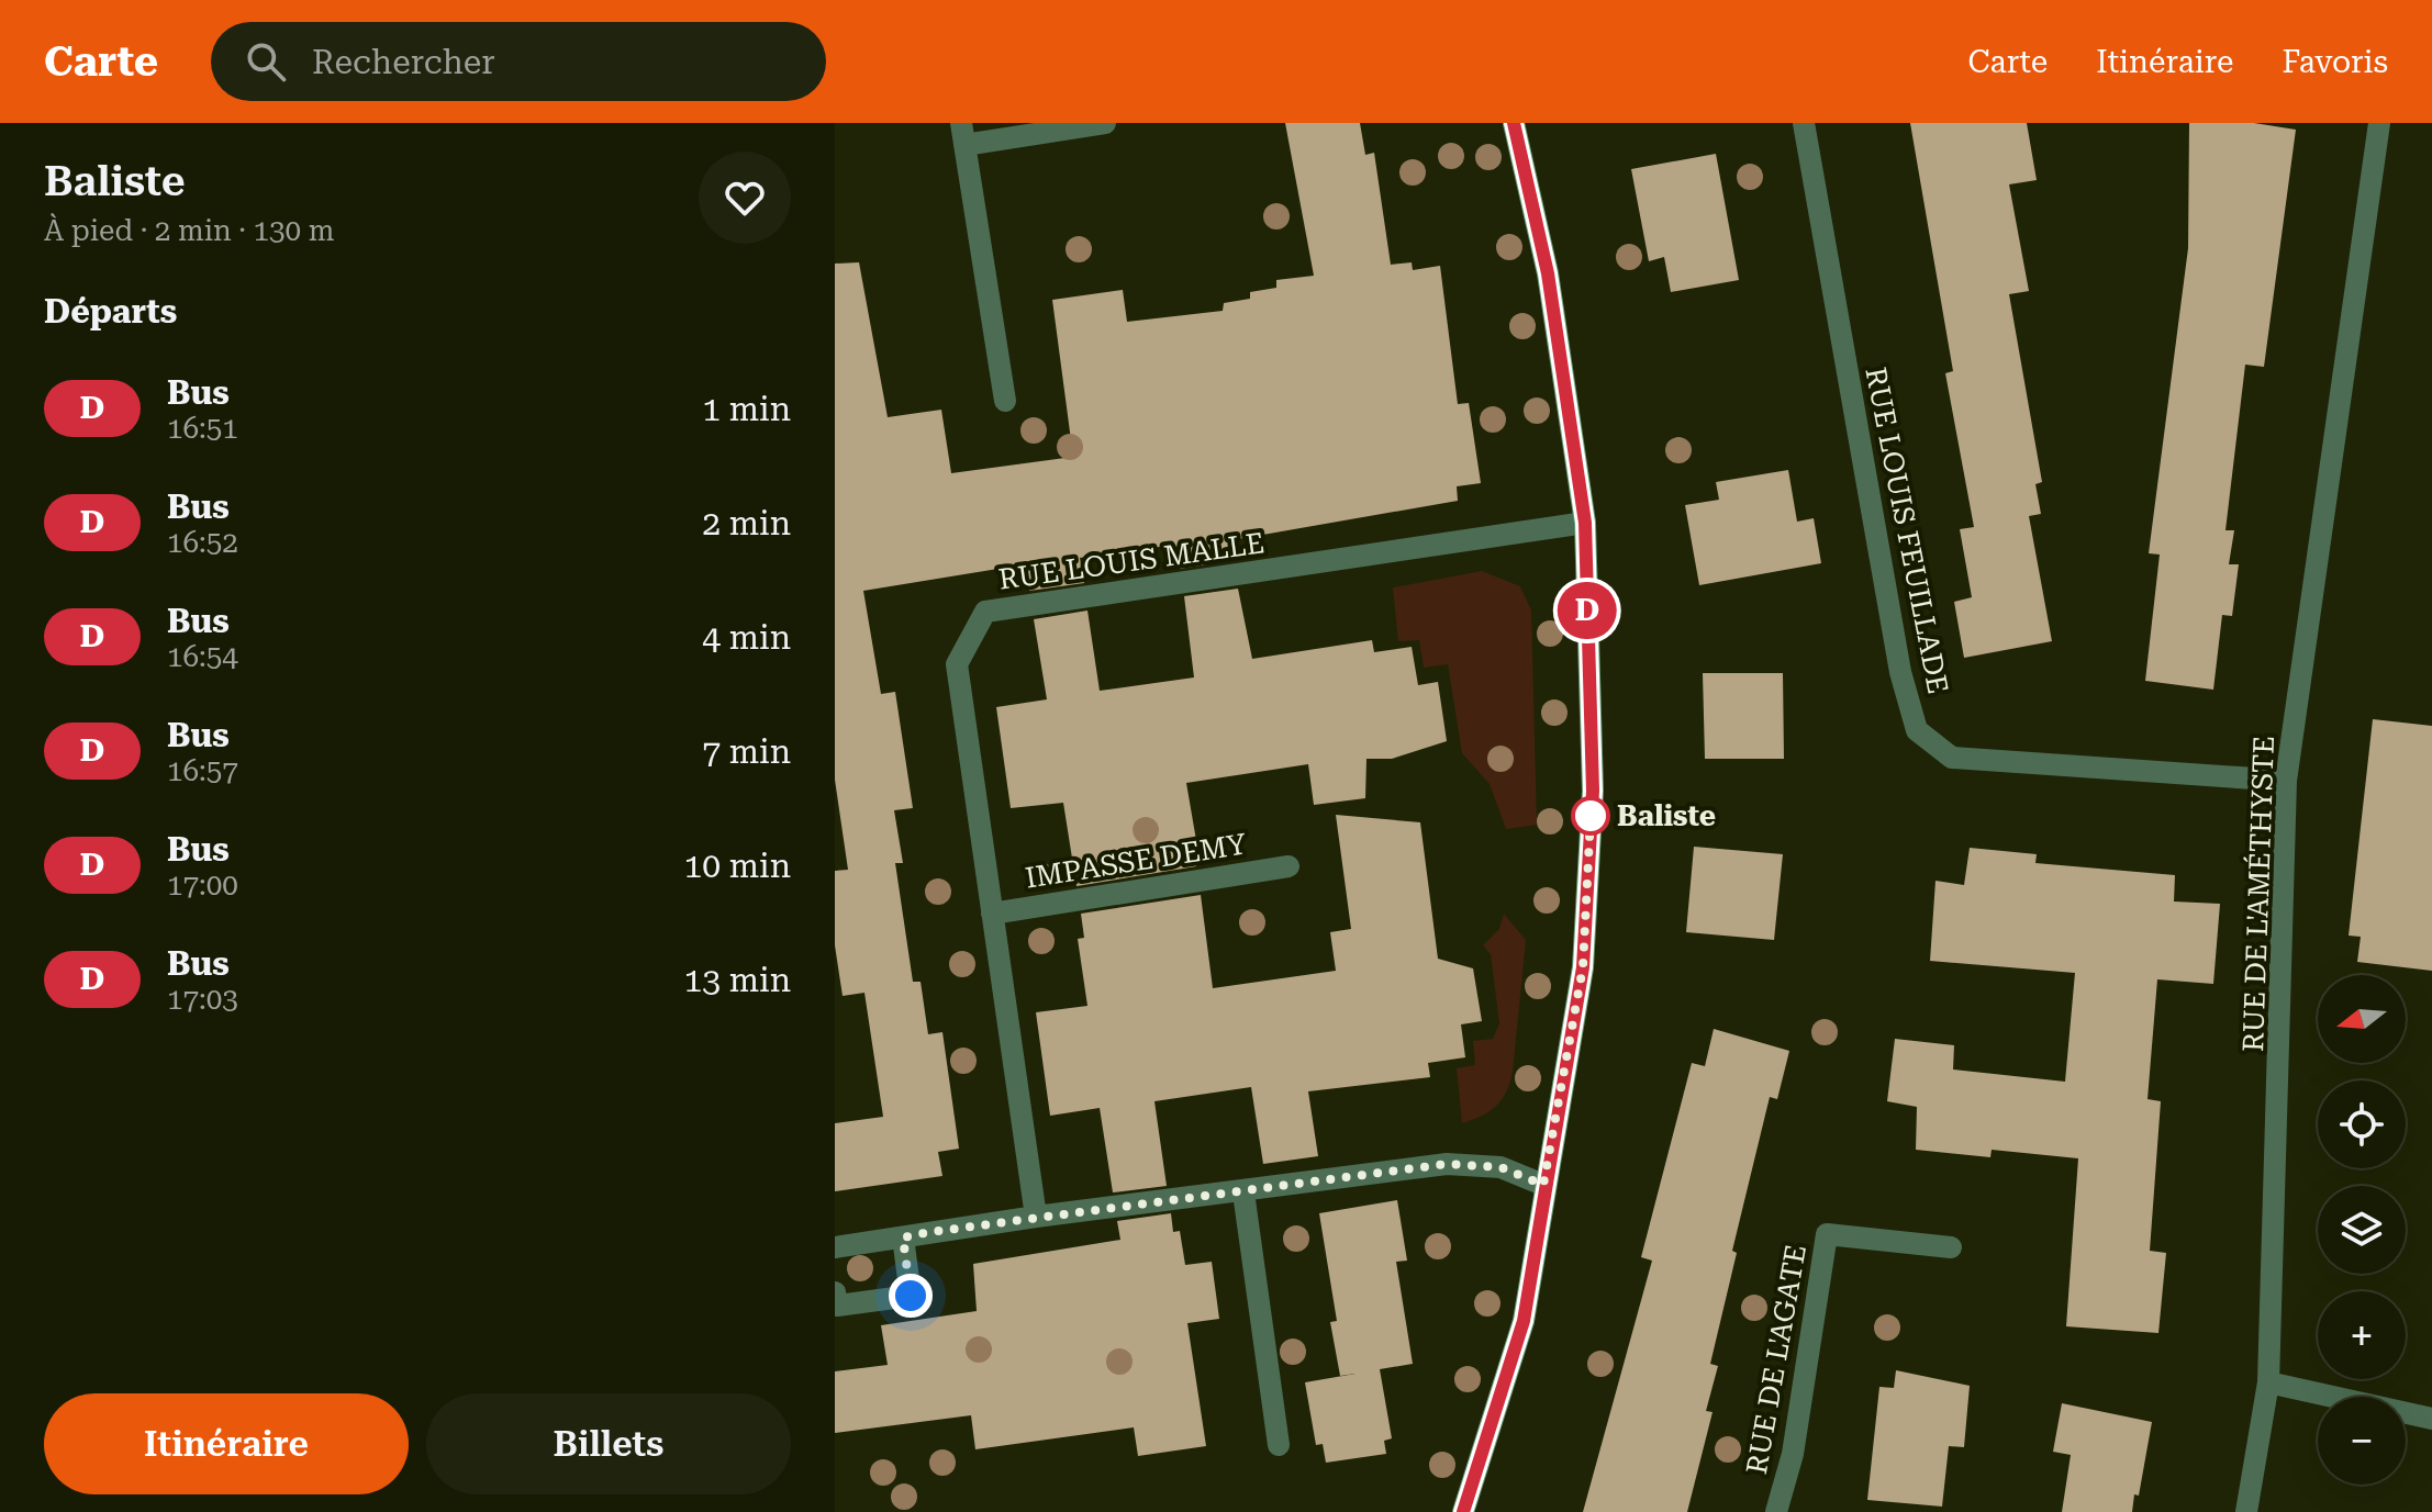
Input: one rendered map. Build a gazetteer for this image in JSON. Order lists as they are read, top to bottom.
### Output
{
  "streets": {
    "street": [
      "RUE LOUIS FEUILLADE",
      "RUE LOUIS MALLE",
      "IMPASSE DEMY",
      "RUE DE L'AMÉTHYSTE",
      "RUE DE L'AGATE"
    ]
  },
  "crossings": [
    ["RUE LOUIS FEUILLADE", "RUE DE L'AMÉTHYSTE"],
    ["RUE LOUIS MALLE", "IMPASSE DEMY"]
  ],
  "places": ["Baliste"],
  "lines": ["bus line D"],
  "north": "left",
  "page": {
    "header": "Carte",
    "search": "Rechercher",
    "nav": ["Carte", "Itinéraire", "Favoris"],
    "heading": [
      ["Baliste", "À pied · 2 min · 130 m"],
      "Départs"
    ],
    "on_map": "D",
    "list": [
      {
        "mark": "D",
        "name": "Bus",
        "note": "16:51",
        "value": "1 min"
      },
      {
        "mark": "D",
        "name": "Bus",
        "note": "16:52",
        "value": "2 min"
      },
      {
        "mark": "D",
        "name": "Bus",
        "note": "16:54",
        "value": "4 min"
      },
      {
        "mark": "D",
        "name": "Bus",
        "note": "16:57",
        "value": "7 min"
      },
      {
        "mark": "D",
        "name": "Bus",
        "note": "17:00",
        "value": "10 min"
      },
      {
        "mark": "D",
        "name": "Bus",
        "note": "17:03",
        "value": "13 min"
      }
    ],
    "map_buttons": ["+", "−"],
    "buttons": ["Itinéraire", "Billets"]
  }
}
